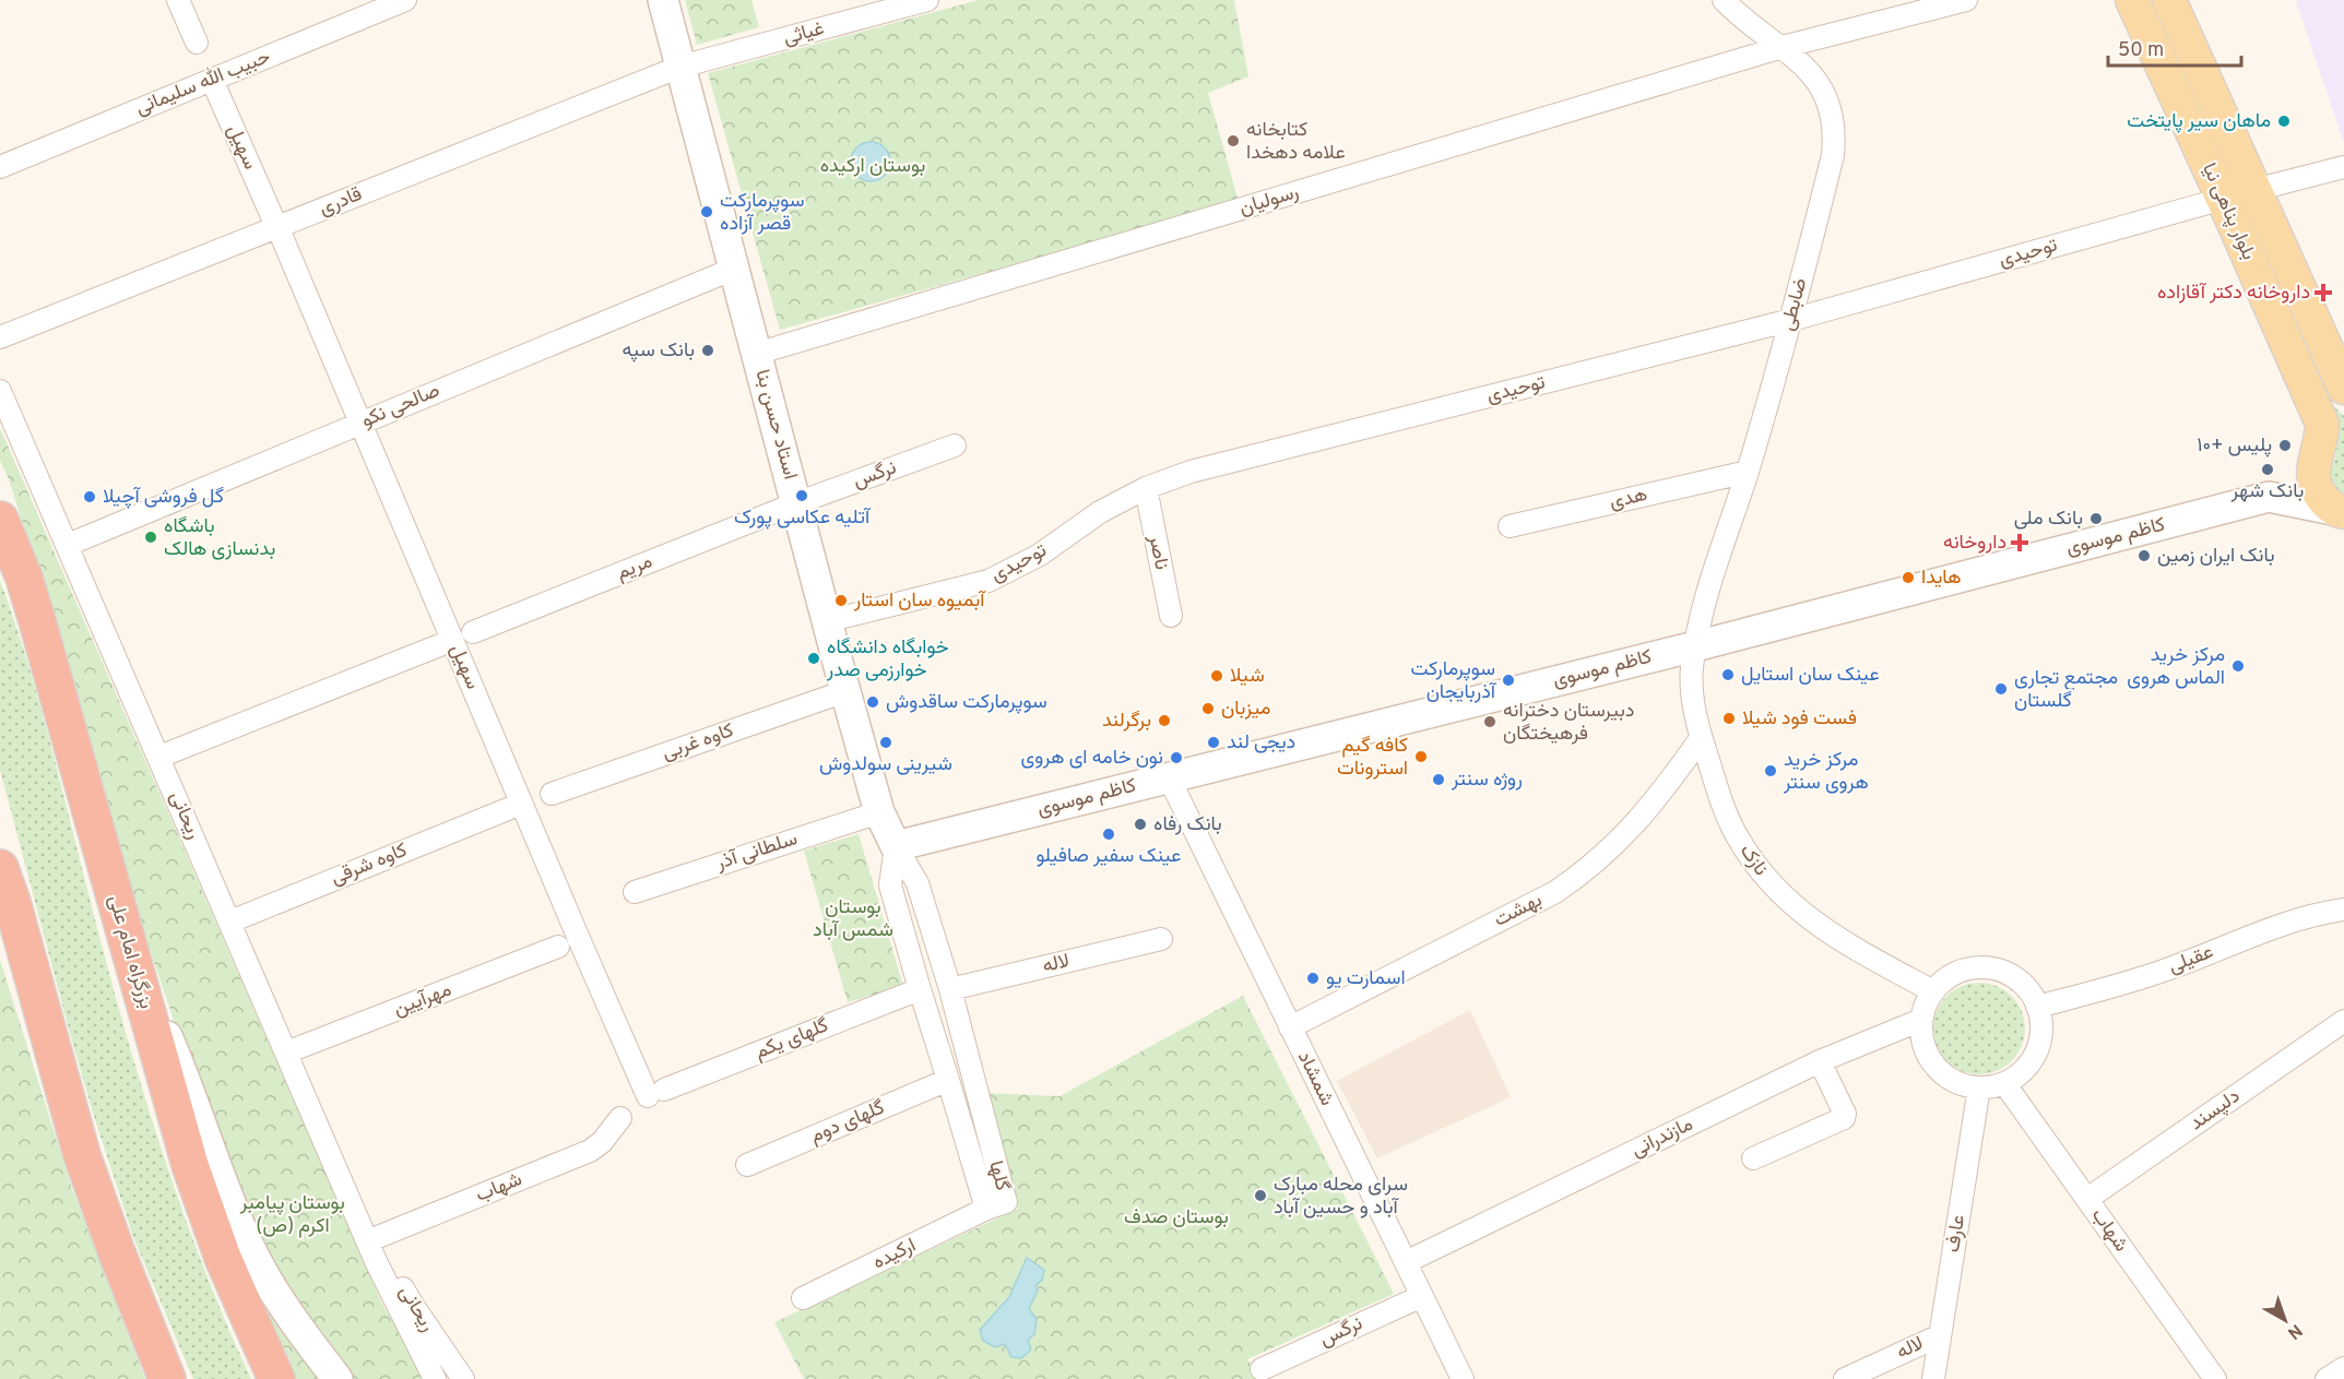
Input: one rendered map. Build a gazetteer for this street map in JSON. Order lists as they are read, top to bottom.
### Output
{
  "streets": {
    "highway": ["بزرگراه امام علی"],
    "main road": ["بلوار پناهی نیا", "استاد حسن بنا", "کاظم موسوی"],
    "street": [
      "غیاثی",
      "حبیب الله سلیمانی",
      "سهیل",
      "رسولیان",
      "قادری",
      "توحیدی",
      "ضابطی",
      "صالحی نکو",
      "نرگس",
      "هدی",
      "ناصر",
      "مریم",
      "کاوه غربی",
      "ریحانی",
      "سلطانی آذر",
      "نازک",
      "کاوه شرقی",
      "بهشت",
      "عقیلی",
      "لاله",
      "مهرآیین",
      "گلهای یکم",
      "شمشاد",
      "دلپسند",
      "گلهای دوم",
      "مازندرانی",
      "گلها",
      "شهاب",
      "عارف",
      "ارکیده"
    ]
  },
  "crossings": [
    ["غیاثی", "قادری"],
    ["غیاثی", "استاد حسن بنا"],
    ["حبیب الله سلیمانی", "سهیل"],
    ["سهیل", "صالحی نکو"],
    ["سهیل", "گلهای یکم"],
    ["رسولیان", "ضابطی"],
    ["رسولیان", "استاد حسن بنا"],
    ["قادری", "استاد حسن بنا"],
    ["بلوار پناهی نیا", "توحیدی"],
    ["بلوار پناهی نیا", "کاظم موسوی"],
    ["توحیدی", "ضابطی"],
    ["توحیدی", "استاد حسن بنا"],
    ["توحیدی", "ناصر"],
    ["ضابطی", "هدی"],
    ["ضابطی", "کاظم موسوی"],
    ["ضابطی", "نازک"],
    ["صالحی نکو", "استاد حسن بنا"],
    ["صالحی نکو", "ریحانی"],
    ["استاد حسن بنا", "نرگس"],
    ["استاد حسن بنا", "کاظم موسوی"],
    ["استاد حسن بنا", "مریم"],
    ["استاد حسن بنا", "کاوه غربی"],
    ["استاد حسن بنا", "سلطانی آذر"],
    ["استاد حسن بنا", "گلها"],
    ["نرگس", "مریم"],
    ["نرگس", "شمشاد"],
    ["کاظم موسوی", "نازک"],
    ["کاظم موسوی", "شمشاد"],
    ["کاظم موسوی", "گلها"],
    ["ریحانی", "کاوه شرقی"],
    ["ریحانی", "مهرآیین"],
    ["ریحانی", "شهاب"],
    ["نازک", "بهشت"],
    ["نازک", "عقیلی"],
    ["نازک", "مازندرانی"],
    ["نازک", "شهاب"],
    ["نازک", "عارف"],
    ["بهشت", "شمشاد"],
    ["عقیلی", "مازندرانی"],
    ["عقیلی", "شهاب"],
    ["عقیلی", "عارف"],
    ["لاله", "گلها"],
    ["لاله", "عارف"],
    ["گلهای یکم", "گلها"],
    ["شمشاد", "مازندرانی"],
    ["دلپسند", "شهاب"],
    ["گلهای دوم", "گلها"],
    ["مازندرانی", "شهاب"],
    ["مازندرانی", "عارف"],
    ["گلها", "ارکیده"],
    ["شهاب", "عارف"]
  ],
  "parks": [
    "بوستان ارکیده",
    "بوستان شمس آباد",
    "بوستان پیامبر اکرم (ص)",
    "بوستان صدف"
  ],
  "places": {
    "other": [
      "ماهان سیر پایتخت",
      "کتابخانه علامه دهخدا",
      "سوپرمارکت قصر آزاده",
      "بانک سپه",
      "پلیس +۱۰",
      "بانک شهر",
      "آتلیه عکاسی پورک",
      "گل فروشی آچیلا",
      "بانک ملی",
      "باشگاه بدنسازی هالک",
      "بانک ایران زمین",
      "هایدا",
      "آبمیوه سان استار",
      "خوابگاه دانشگاه خوارزمی صدر",
      "مرکز خرید الماس هروی",
      "عینک سان استایل",
      "شیلا",
      "سوپرمارکت آذربایجان",
      "مجتمع تجاری گلستان",
      "سوپرمارکت ساقدوش",
      "میزبان",
      "فست فود شیلا",
      "برگرلند",
      "دبیرستان دخترانه فرهیختگان",
      "شیرینی سولدوش",
      "دیجی لند",
      "کافه گیم استرونات",
      "نون خامه ای هروی",
      "مرکز خرید هروی سنتر",
      "روژه سنتر",
      "بانک رفاه",
      "عینک سفیر صافیلو",
      "اسمارت یو",
      "سرای محله مبارک آباد و حسین آباد"
    ],
    "health": ["داروخانه دکتر آقازاده", "داروخانه"]
  },
  "scale_bar": "50 m",
  "north": "bottom right"
}
